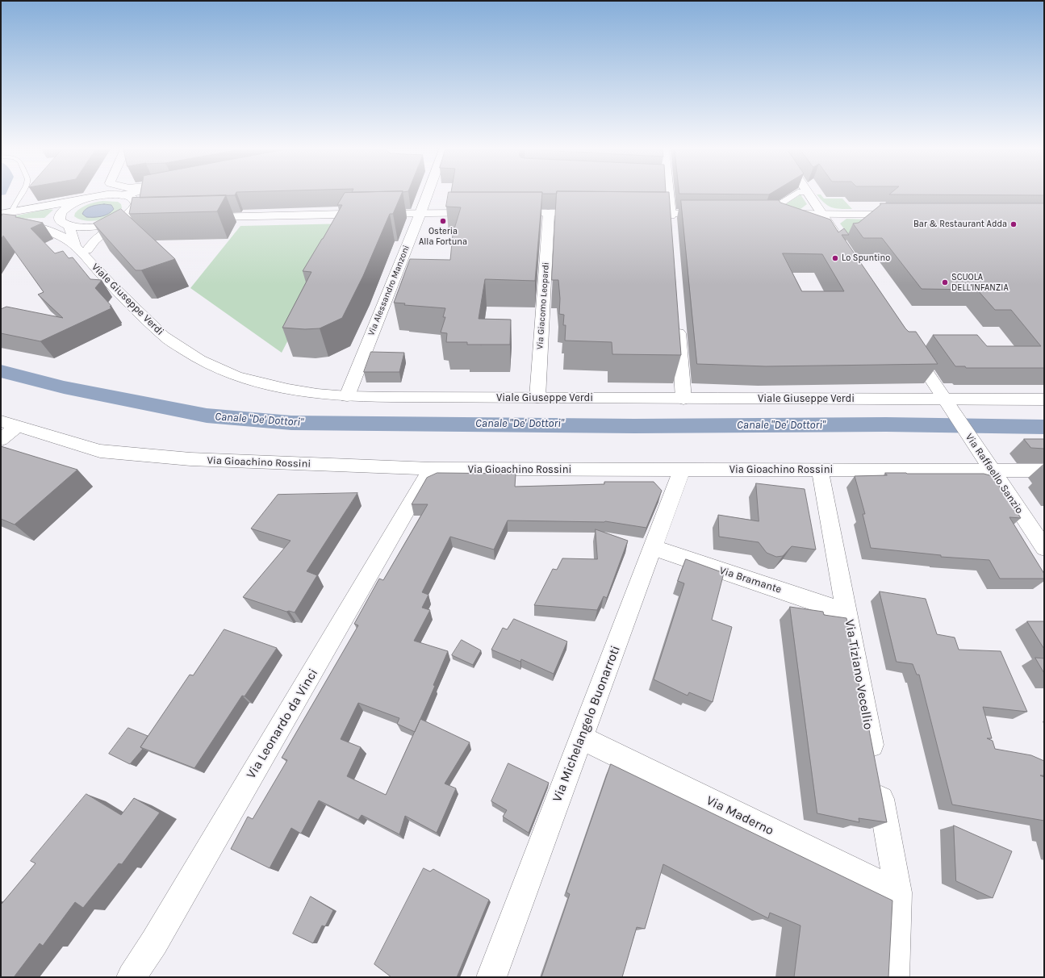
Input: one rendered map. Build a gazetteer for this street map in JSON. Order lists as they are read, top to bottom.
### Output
{
  "streets": {
    "street": [
      "Via Alessandro Manzoni",
      "Viale Giuseppe Verdi",
      "Via Giacomo Leopardi",
      "Via Gioachino Rossini",
      "Via Raffaello Sanzio",
      "Via Bramante",
      "Via Tiziano Vecellio",
      "Via Leonardo da Vinci",
      "Via Michelangelo Buonarroti",
      "Via Maderno"
    ]
  },
  "crossings": [
    ["Via Alessandro Manzoni", "Viale Giuseppe Verdi"],
    ["Viale Giuseppe Verdi", "Via Giacomo Leopardi"],
    ["Viale Giuseppe Verdi", "Via Raffaello Sanzio"],
    ["Via Gioachino Rossini", "Via Raffaello Sanzio"],
    ["Via Gioachino Rossini", "Via Tiziano Vecellio"],
    ["Via Gioachino Rossini", "Via Leonardo da Vinci"],
    ["Via Gioachino Rossini", "Via Michelangelo Buonarroti"],
    ["Via Bramante", "Via Tiziano Vecellio"],
    ["Via Bramante", "Via Michelangelo Buonarroti"],
    ["Via Tiziano Vecellio", "Via Maderno"],
    ["Via Michelangelo Buonarroti", "Via Maderno"]
  ],
  "water": ["Canale \"De' Dottori\""],
  "places": [
    "Osteria Alla Fortuna",
    "Bar & Restaurant Adda",
    "Lo Spuntino",
    "SCUOLA DELL'INFANZIA"
  ]
}
